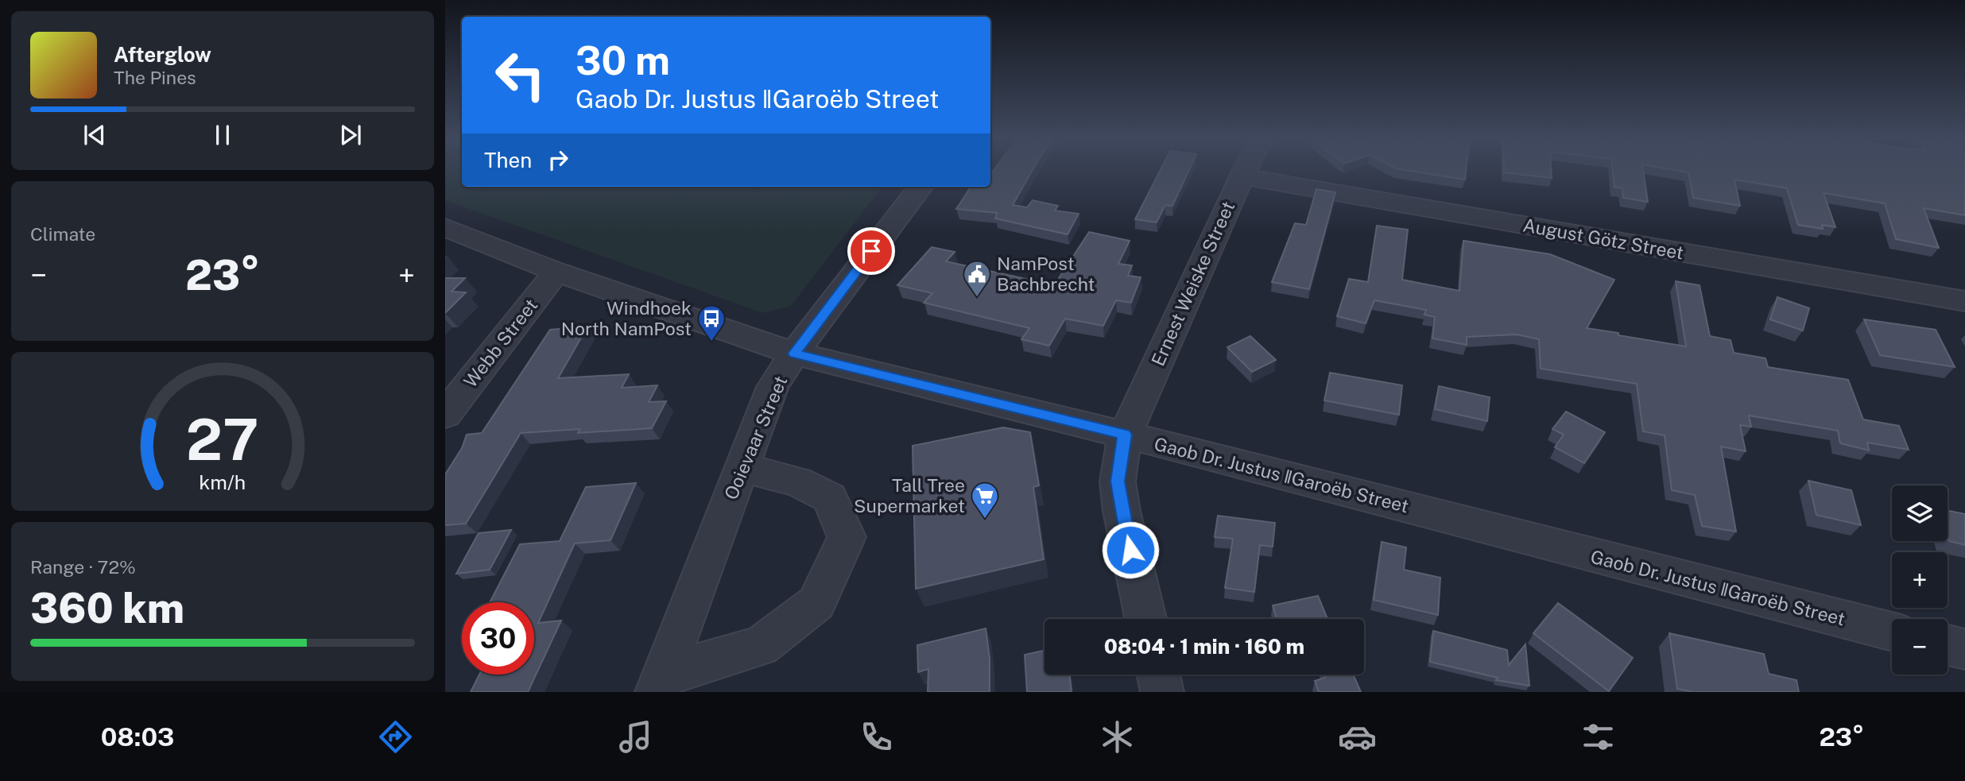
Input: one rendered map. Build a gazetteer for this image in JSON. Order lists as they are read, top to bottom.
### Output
{
  "streets": {
    "street": [
      "August Götz Street",
      "Ernest Weiske Street",
      "Webb Street",
      "Ooievaar Street",
      "Gaob Dr. Justus ǁGaroëb Street"
    ]
  },
  "crossings": [
    ["August Götz Street", "Ernest Weiske Street"],
    ["Ernest Weiske Street", "Gaob Dr. Justus ǁGaroëb Street"],
    ["Webb Street", "Gaob Dr. Justus ǁGaroëb Street"],
    ["Ooievaar Street", "Gaob Dr. Justus ǁGaroëb Street"]
  ],
  "places": {
    "public building": ["NamPost Bachbrecht"],
    "bus stop": ["Windhoek North NamPost"],
    "supermarket": ["Tall Tree Supermarket"]
  },
  "page": {
    "turn": ["30 m", "Gaob Dr. Justus ǁGaroëb Street"],
    "song": ["Afterglow", "The Pines"],
    "then": "Then",
    "tile": [
      "Climate",
      ["Range · 72%", "360 km"]
    ],
    "heat": ["−", "23°", "+"],
    "map_buttons": ["+", "−"],
    "limit": "30",
    "trip": "08:04 · 1 min · 160 m",
    "tabs": ["08:03", "23°"],
    "gauge": ["27", "km/h"]
  }
}
